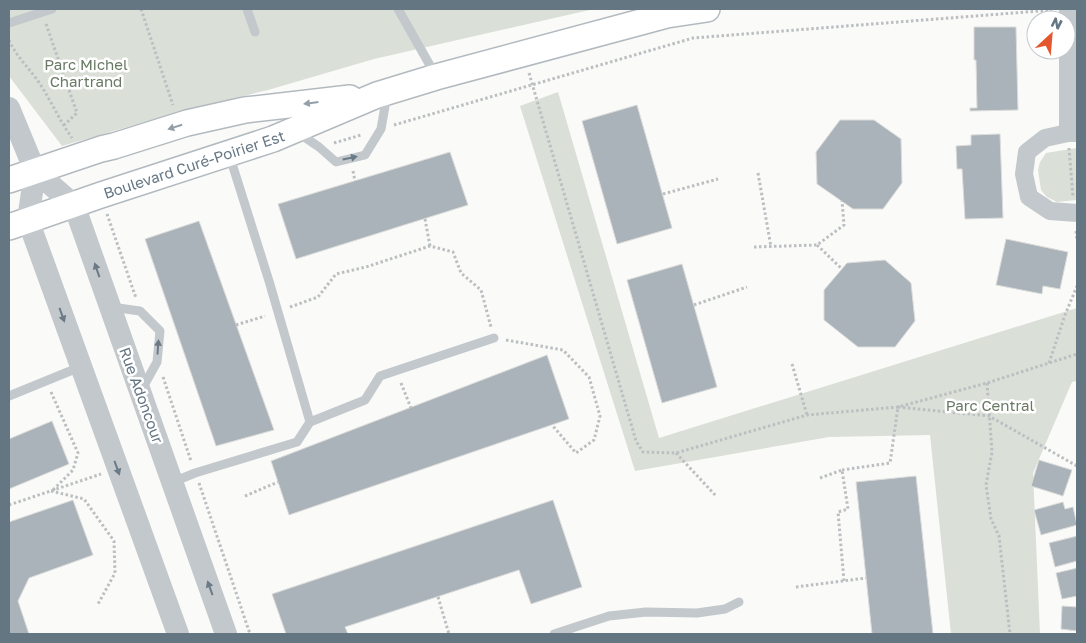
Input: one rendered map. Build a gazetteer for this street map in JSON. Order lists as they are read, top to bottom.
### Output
{
  "streets": {
    "main road": ["Boulevard Curé-Poirier Est"],
    "street": ["Rue Adoncour"]
  },
  "crossings": [
    ["Boulevard Curé-Poirier Est", "Rue Adoncour"]
  ],
  "parks": ["Parc Michel Chartrand", "Parc Central"],
  "north": "top right"
}
